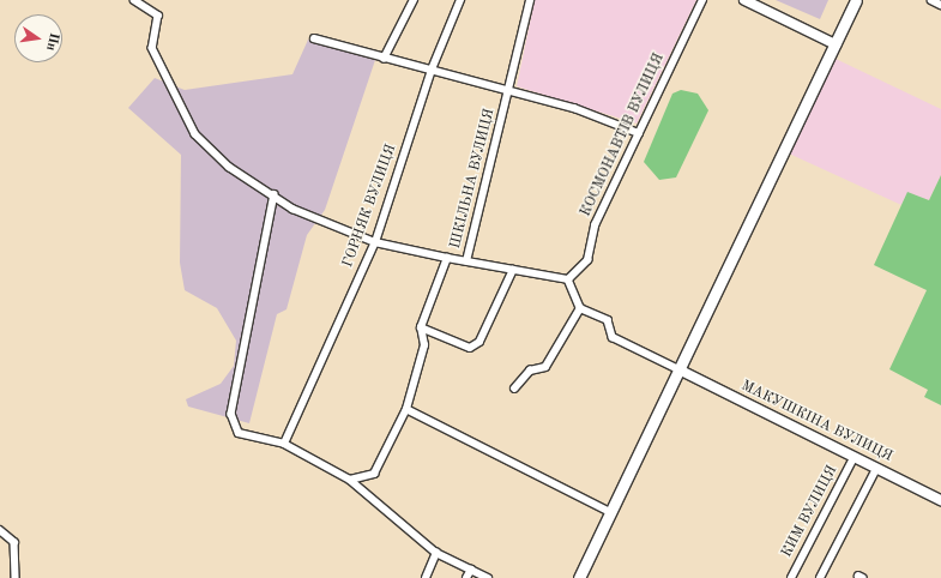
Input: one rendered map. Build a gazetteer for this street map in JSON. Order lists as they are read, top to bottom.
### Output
{
  "streets": {
    "street": [
      "КОСМОНАВТІВ ВУЛИЦЯ",
      "ШКІЛЬНА ВУЛИЦЯ",
      "ГОРНЯК ВУЛИЦЯ",
      "МАКУШКІНА ВУЛИЦЯ",
      "КИМ ВУЛИЦЯ"
    ]
  },
  "crossings": [
    ["МАКУШКІНА ВУЛИЦЯ", "КИМ ВУЛИЦЯ"]
  ],
  "north": "right"
}
